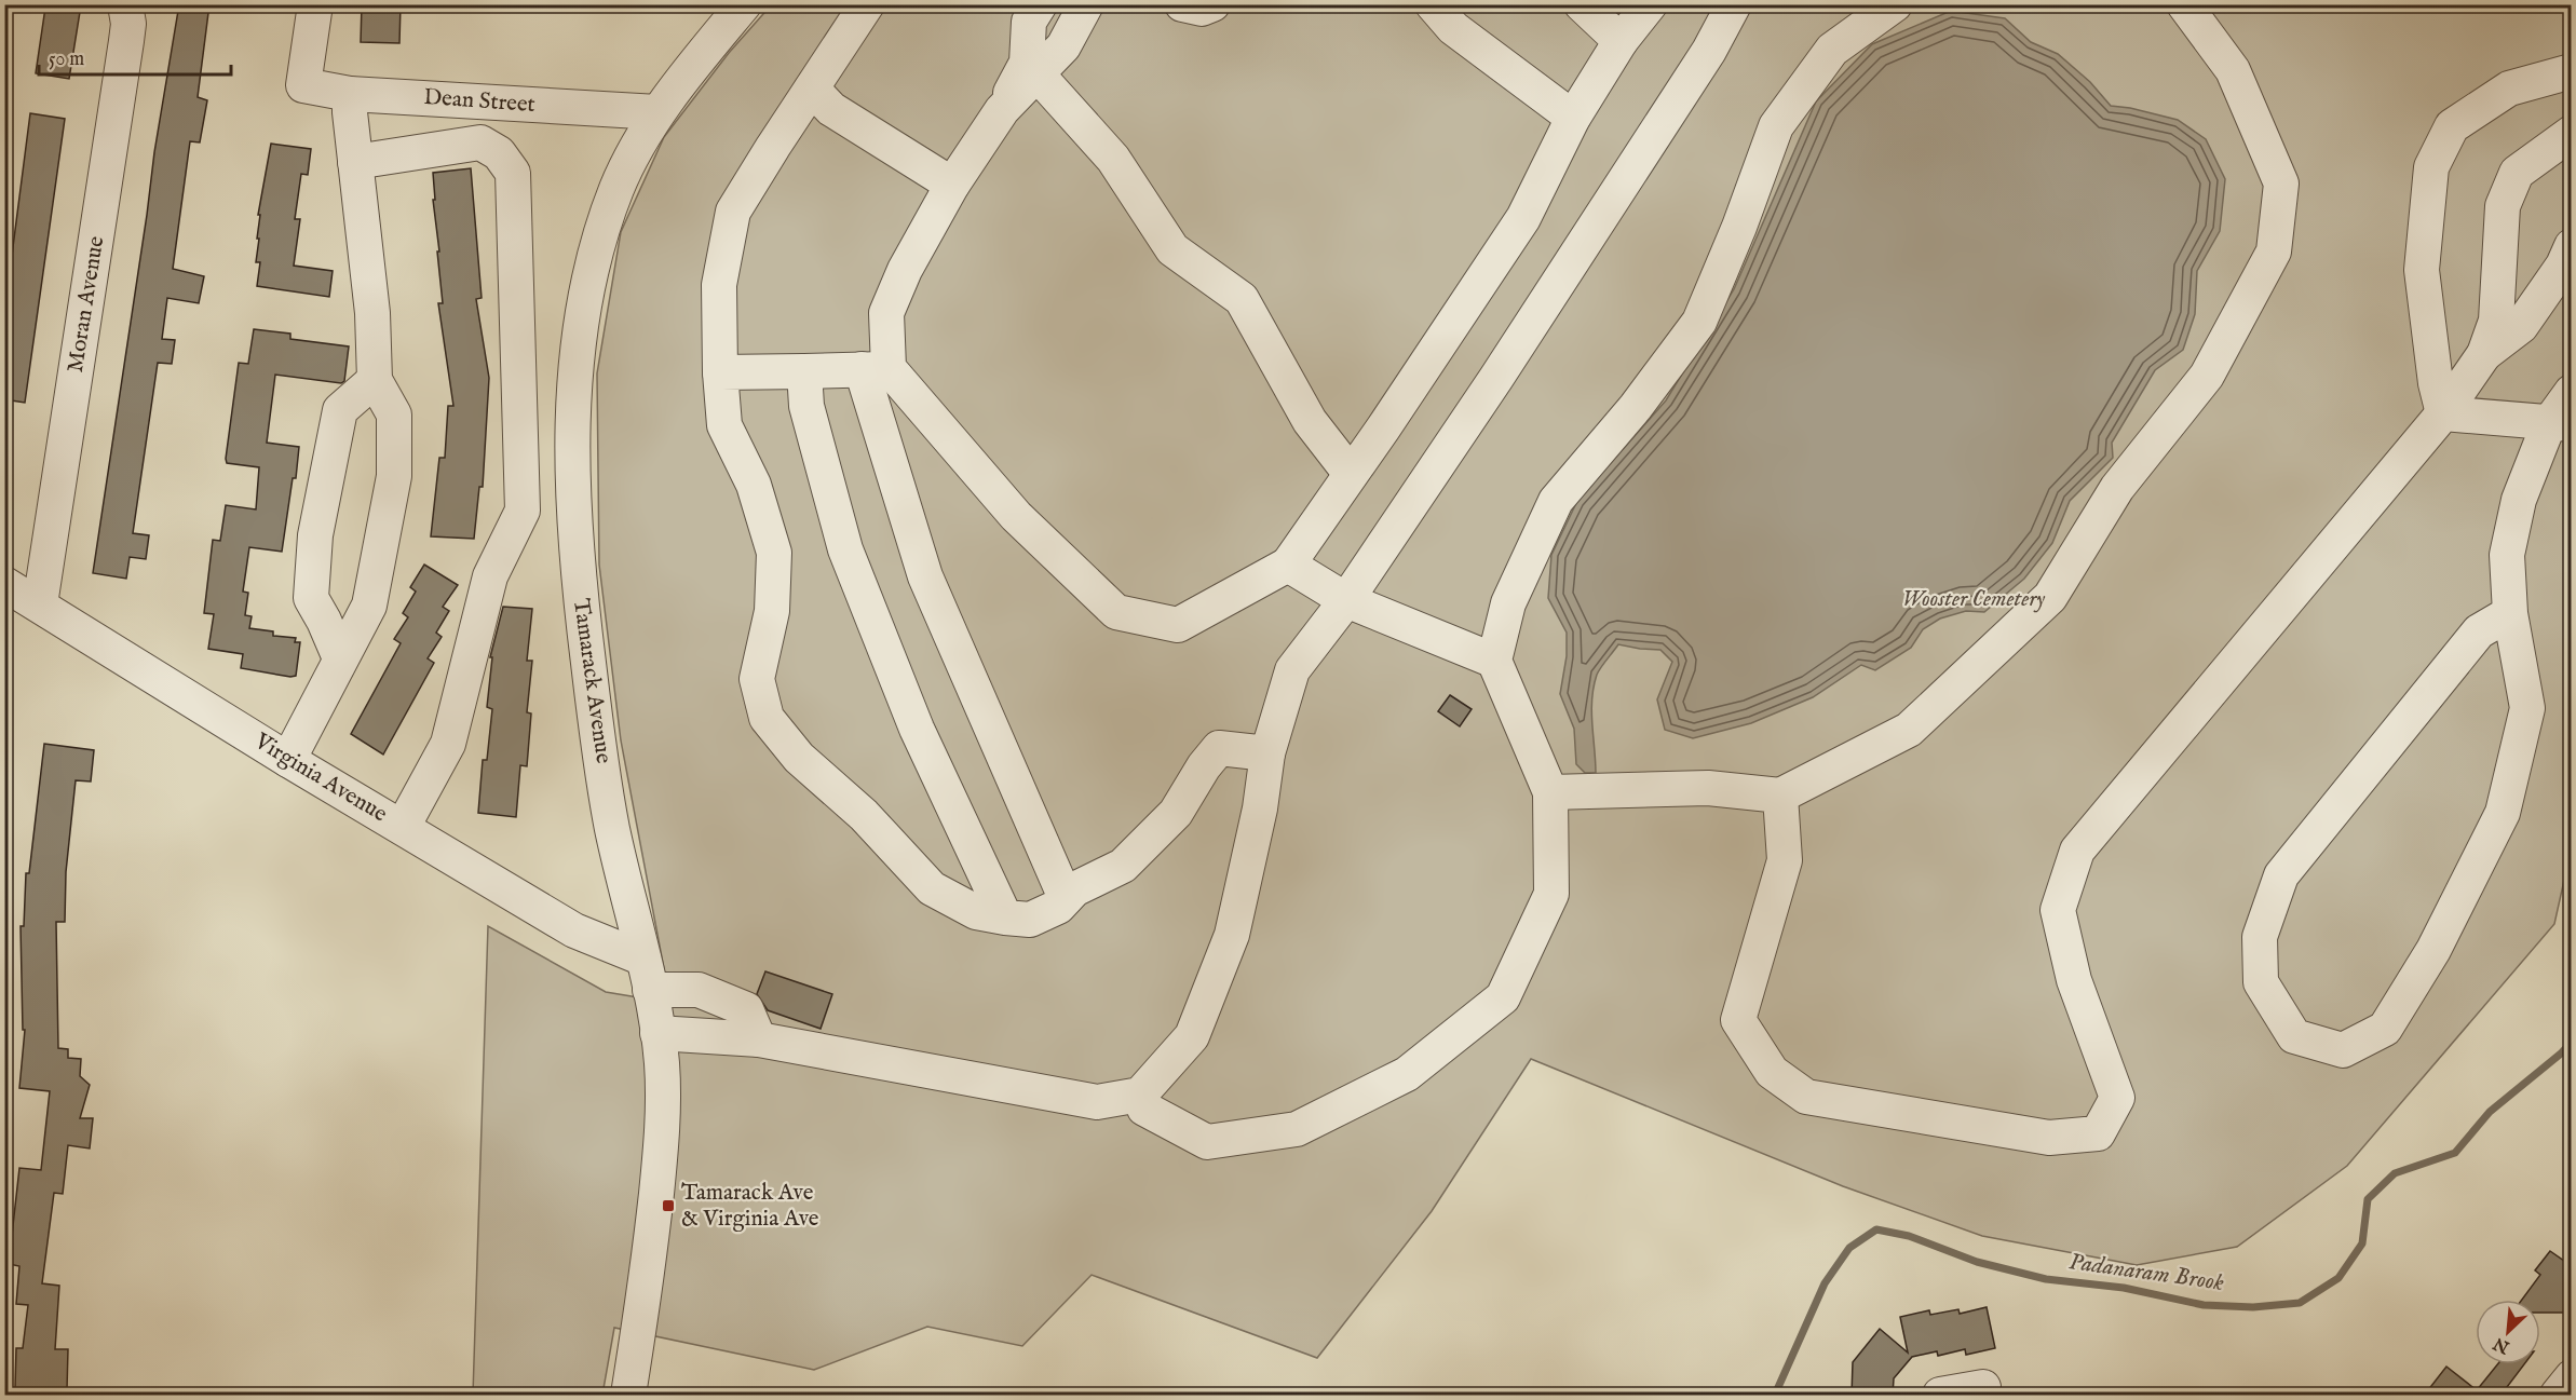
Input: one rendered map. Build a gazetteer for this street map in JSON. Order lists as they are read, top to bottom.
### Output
{
  "streets": {
    "street": [
      "Dean Street",
      "Moran Avenue",
      "Tamarack Avenue",
      "Virginia Avenue"
    ]
  },
  "crossings": [
    ["Dean Street", "Tamarack Avenue"],
    ["Moran Avenue", "Virginia Avenue"],
    ["Tamarack Avenue", "Virginia Avenue"]
  ],
  "water": ["Padanaram Brook"],
  "parks": ["Wooster Cemetery"],
  "places": {
    "transit": ["Tamarack Ave & Virginia Ave"]
  },
  "scale_bar": "50 m",
  "north": "bottom left"
}
